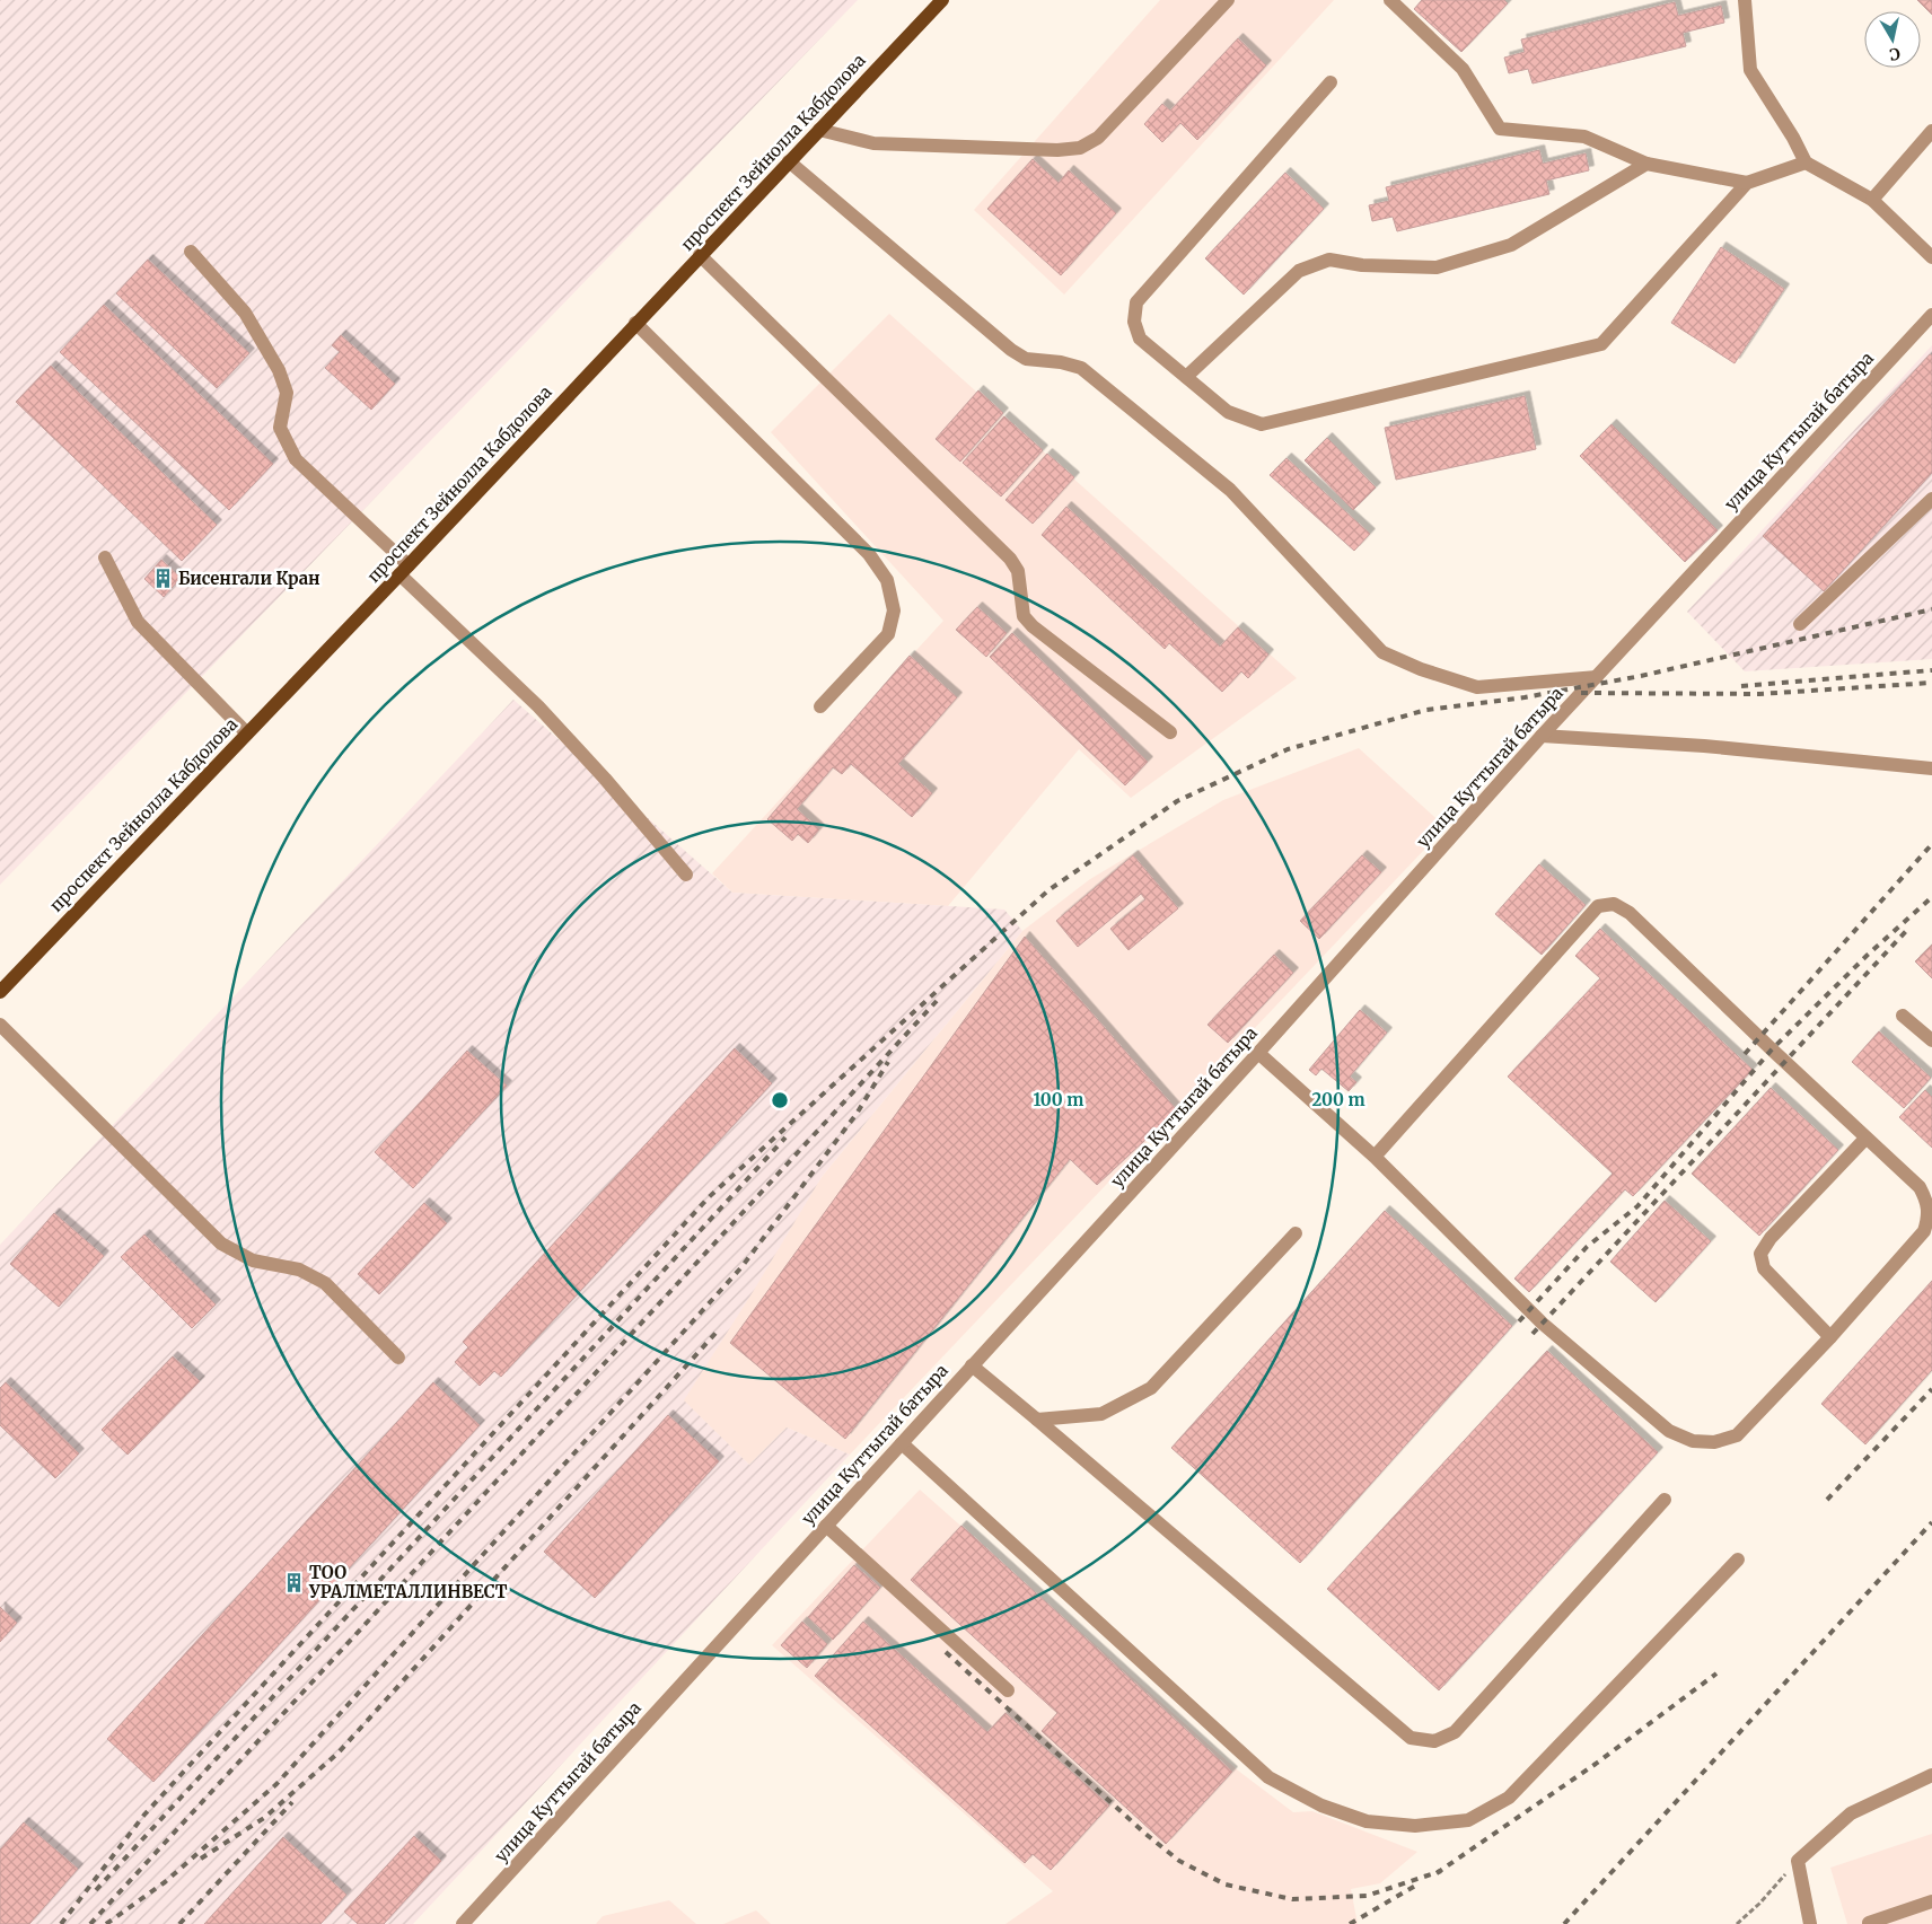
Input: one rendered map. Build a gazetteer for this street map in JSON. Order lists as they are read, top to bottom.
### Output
{
  "streets": {
    "main road": ["проспект Зейнолла Кабдолова"],
    "street": ["улица Куттыгай батыра"]
  },
  "places": {
    "building": ["Бисенгали Кран", "ТОО УРАЛМЕТАЛЛИНВЕСТ"]
  },
  "north": "bottom",
  "rings": ["100 m", "200 m"]
}
